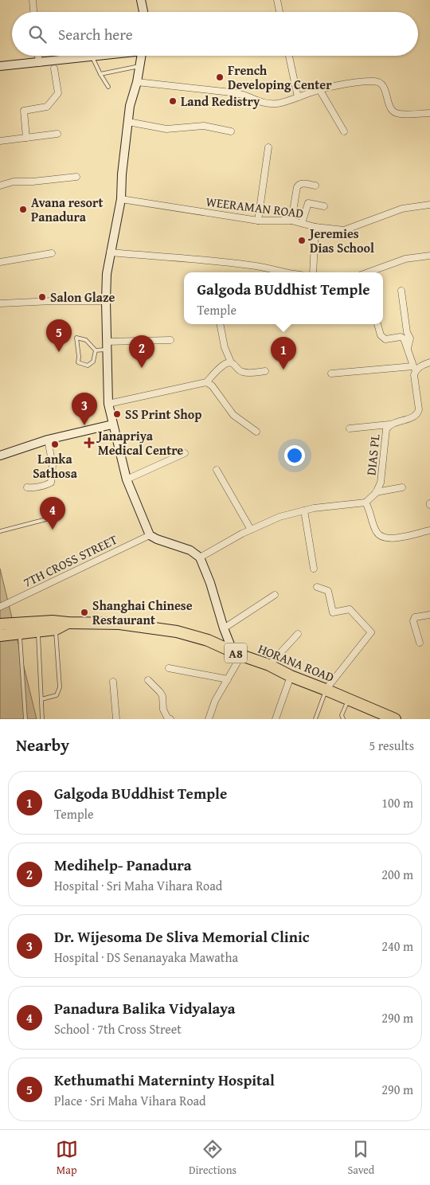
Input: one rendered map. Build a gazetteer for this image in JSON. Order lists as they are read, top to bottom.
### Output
{
  "streets": {
    "highway": ["A8", "HORANA ROAD"],
    "street": ["WEERAMAN ROAD", "DIAS PL", "7TH CROSS STREET"]
  },
  "places": {
    "other": [
      "French Developing Center",
      "Land Redistry",
      "Avana resort Panadura",
      "Jeremies Dias School",
      "Salon Glaze",
      "SS Print Shop",
      "Lanka Sathosa",
      "Shanghai Chinese Restaurant"
    ],
    "health": ["Janapriya Medical Centre"]
  },
  "page": {
    "search": "Search here",
    "popup": ["Galgoda BUddhist Temple", "Temple"],
    "pins": [
      "5",
      "2",
      "1",
      "3",
      "4"
    ],
    "heading": ["Nearby", "5 results"],
    "list": [
      {
        "mark": "1",
        "name": "Galgoda BUddhist Temple",
        "note": "Temple",
        "value": "100 m"
      },
      {
        "mark": "2",
        "name": "Medihelp- Panadura",
        "note": "Hospital · Sri Maha Vihara Road",
        "value": "200 m"
      },
      {
        "mark": "3",
        "name": "Dr. Wijesoma De Sliva Memorial Clinic",
        "note": "Hospital · DS Senanayaka Mawatha",
        "value": "240 m"
      },
      {
        "mark": "4",
        "name": "Panadura Balika Vidyalaya",
        "note": "School · 7th Cross Street",
        "value": "290 m"
      },
      {
        "mark": "5",
        "name": "Kethumathi Materninty Hospital",
        "note": "Place · Sri Maha Vihara Road",
        "value": "290 m"
      }
    ],
    "nav": ["Map", "Directions", "Saved"]
  }
}
